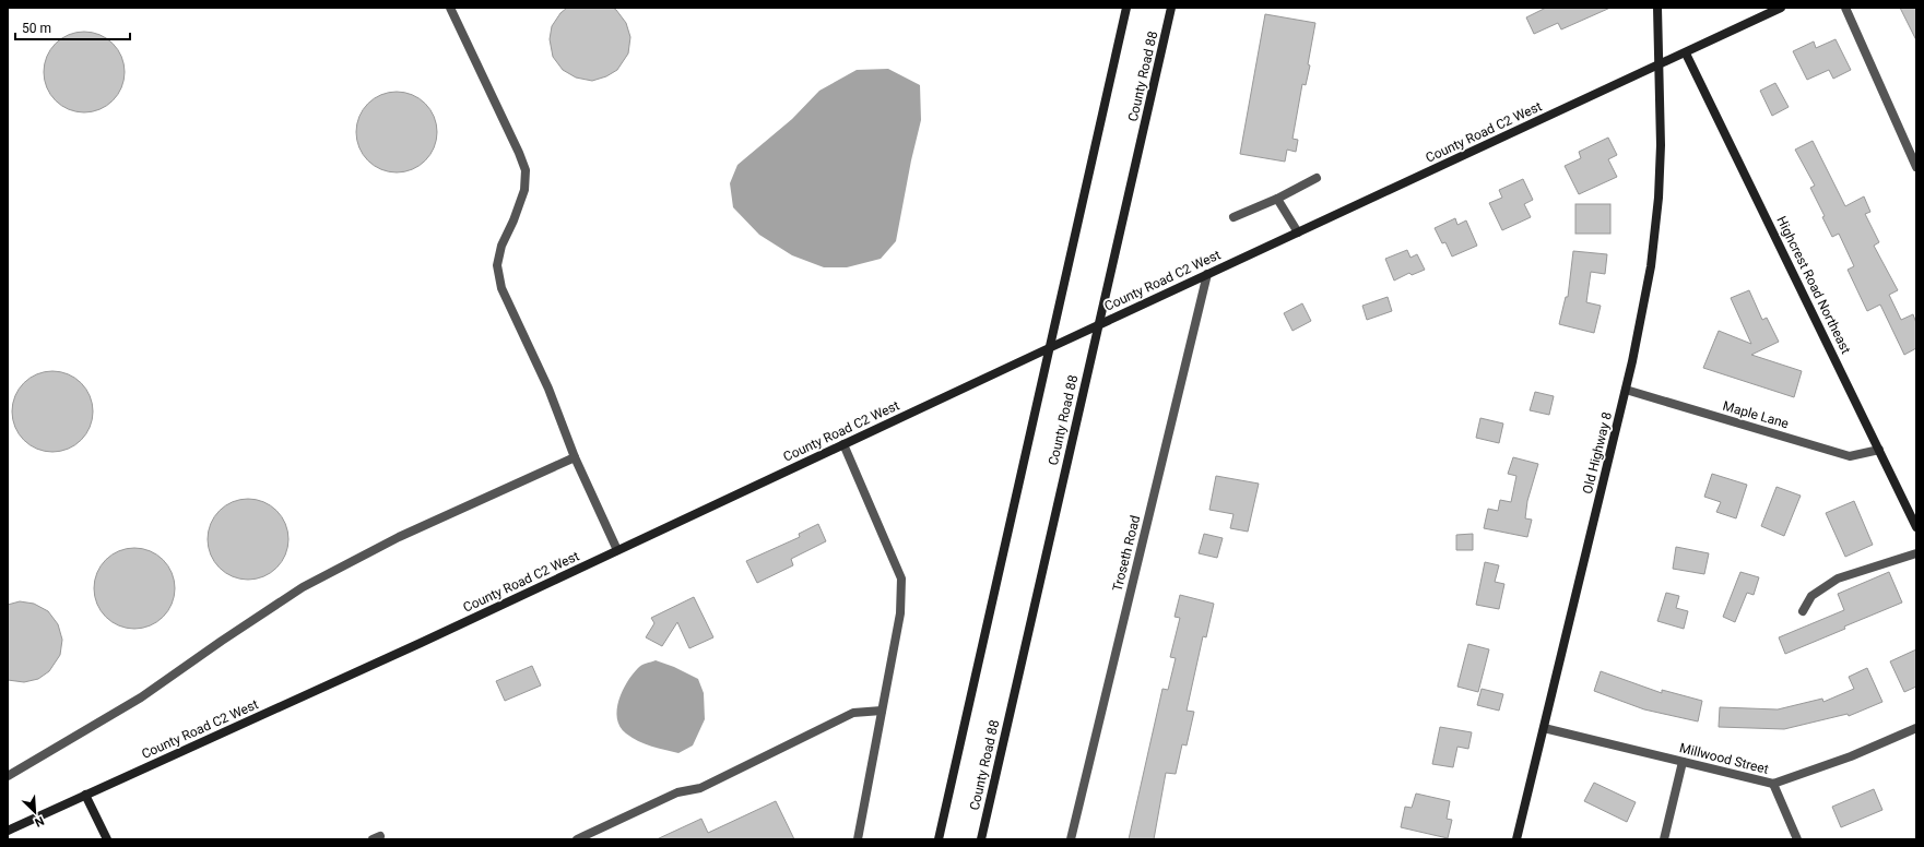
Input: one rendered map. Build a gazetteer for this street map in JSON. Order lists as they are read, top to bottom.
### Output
{
  "streets": {
    "street": [
      "County Road 88",
      "County Road C2 West",
      "Highcrest Road Northeast",
      "Maple Lane",
      "Old Highway 8",
      "Troseth Road",
      "Millwood Street"
    ]
  },
  "crossings": [
    ["County Road 88", "County Road C2 West"],
    ["County Road C2 West", "Highcrest Road Northeast"],
    ["County Road C2 West", "Old Highway 8"],
    ["County Road C2 West", "Troseth Road"],
    ["Highcrest Road Northeast", "Maple Lane"],
    ["Maple Lane", "Old Highway 8"],
    ["Old Highway 8", "Millwood Street"]
  ],
  "scale_bar": "50 m",
  "north": "bottom right"
}
